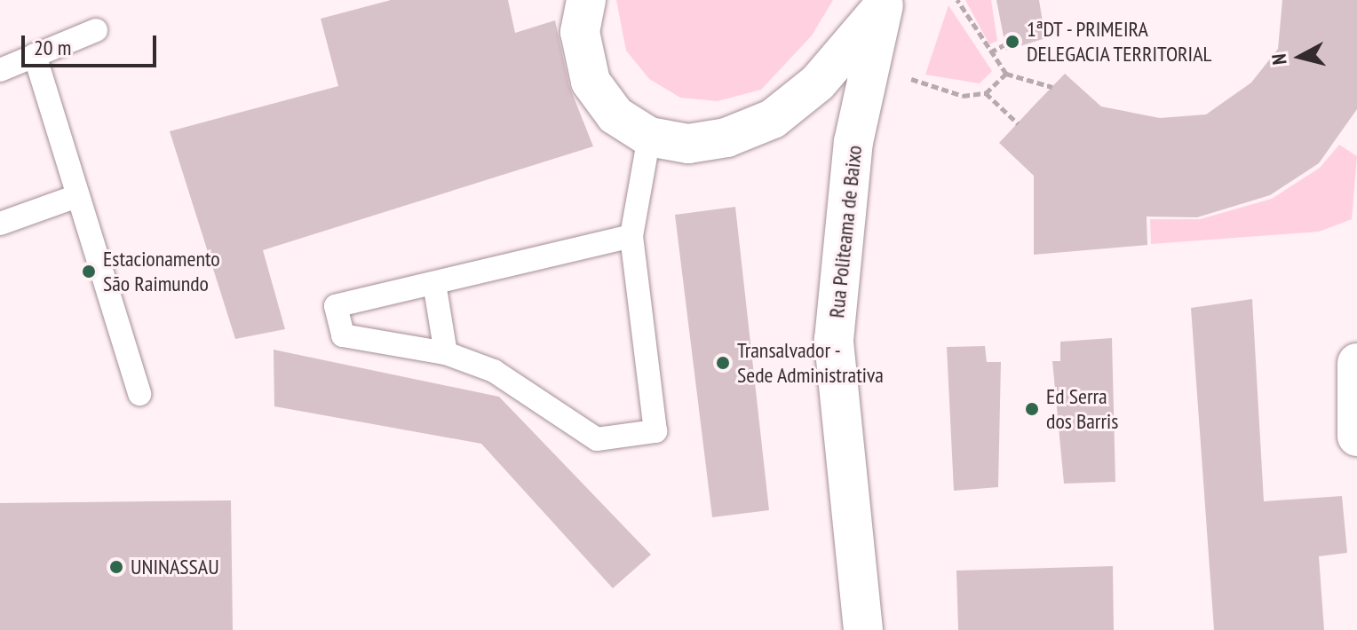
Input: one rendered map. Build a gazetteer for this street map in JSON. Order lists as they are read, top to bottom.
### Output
{
  "streets": {
    "street": ["Rua Politeama de Baixo"]
  },
  "places": [
    "1ªDT - PRIMEIRA DELEGACIA TERRITORIAL",
    "Estacionamento São Raimundo",
    "Transalvador - Sede Administrativa",
    "Ed Serra dos Barris",
    "UNINASSAU"
  ],
  "scale_bar": "20 m",
  "north": "left"
}
